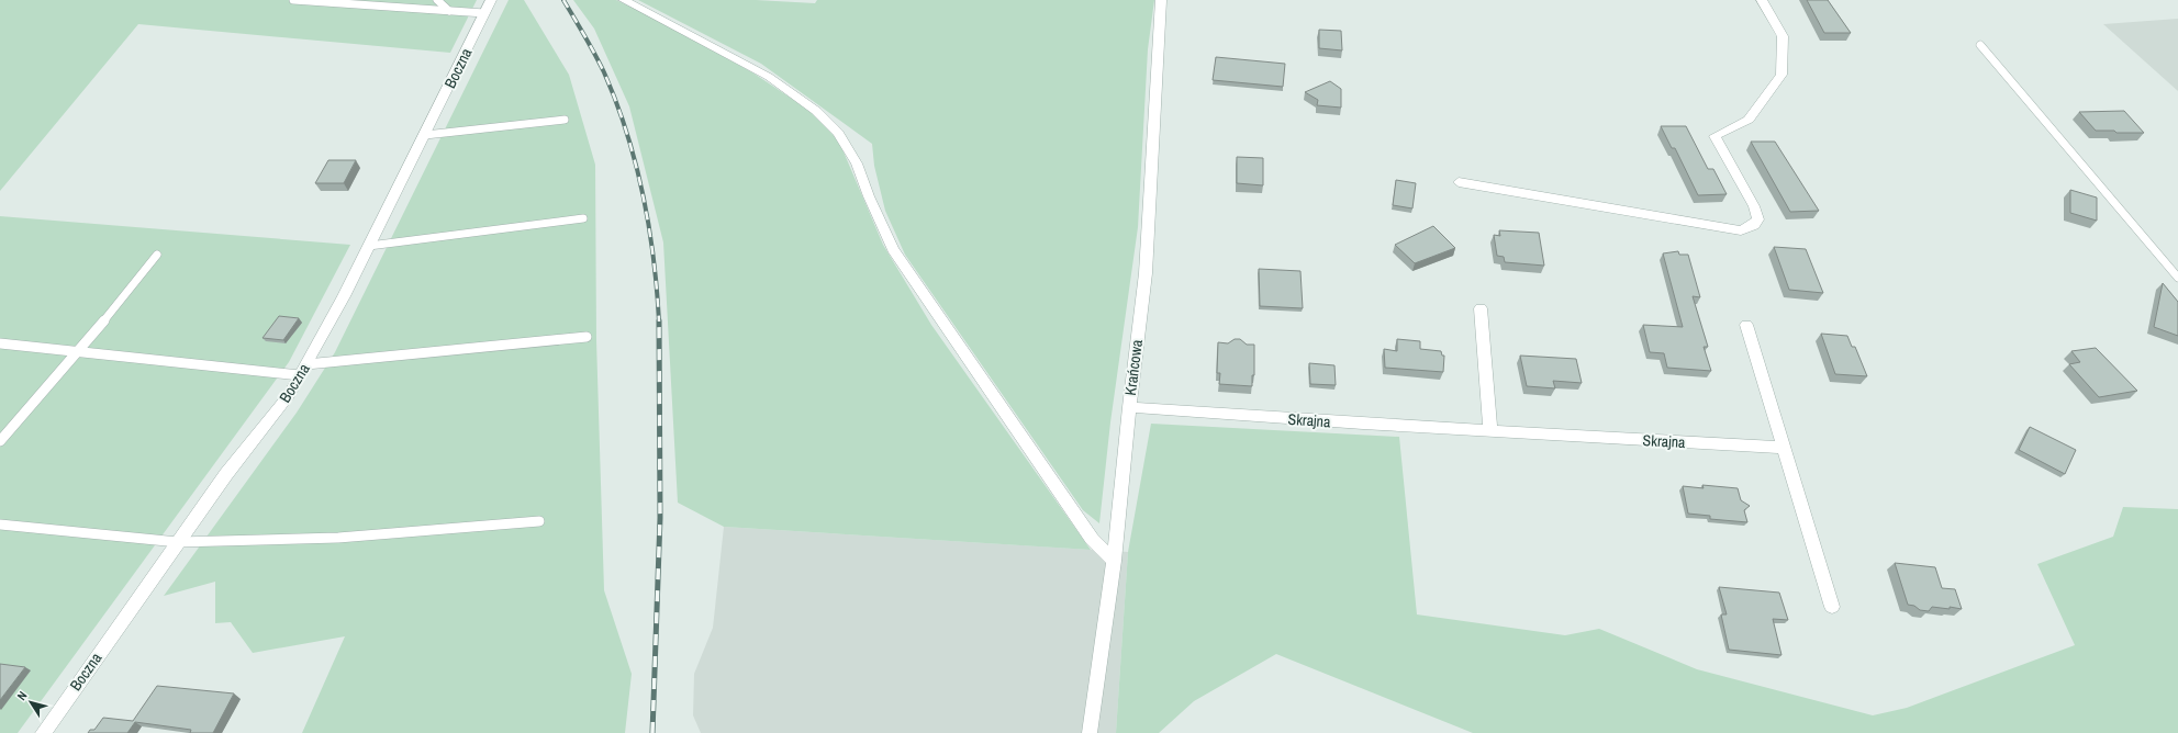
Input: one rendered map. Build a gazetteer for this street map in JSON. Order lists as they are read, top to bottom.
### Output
{
  "streets": {
    "street": ["Boczna", "Krańcowa", "Skrajna"]
  },
  "crossings": [
    ["Krańcowa", "Skrajna"]
  ],
  "north": "top left"
}
